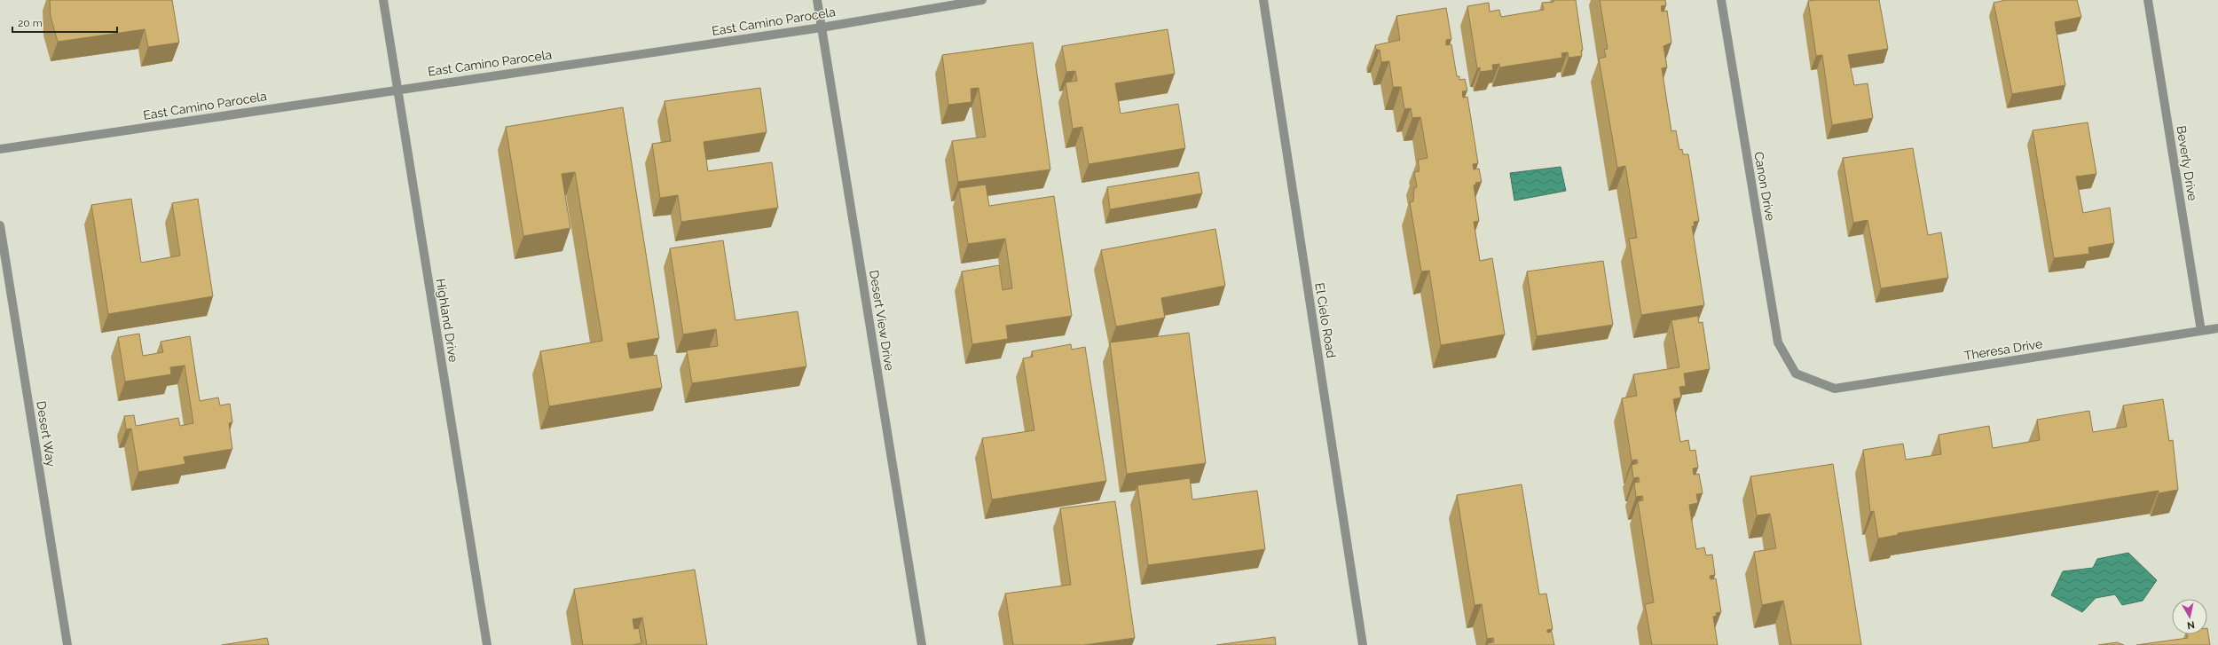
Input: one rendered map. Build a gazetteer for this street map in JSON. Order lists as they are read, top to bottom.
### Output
{
  "streets": {
    "street": [
      "East Camino Parocela",
      "Beverly Drive",
      "Canon Drive",
      "Highland Drive",
      "Desert View Drive",
      "El Cielo Road",
      "Theresa Drive",
      "Desert Way"
    ]
  },
  "crossings": [
    ["East Camino Parocela", "Highland Drive"],
    ["East Camino Parocela", "Desert View Drive"],
    ["Beverly Drive", "Theresa Drive"],
    ["Canon Drive", "Theresa Drive"]
  ],
  "scale_bar": "20 m",
  "north": "bottom"
}
